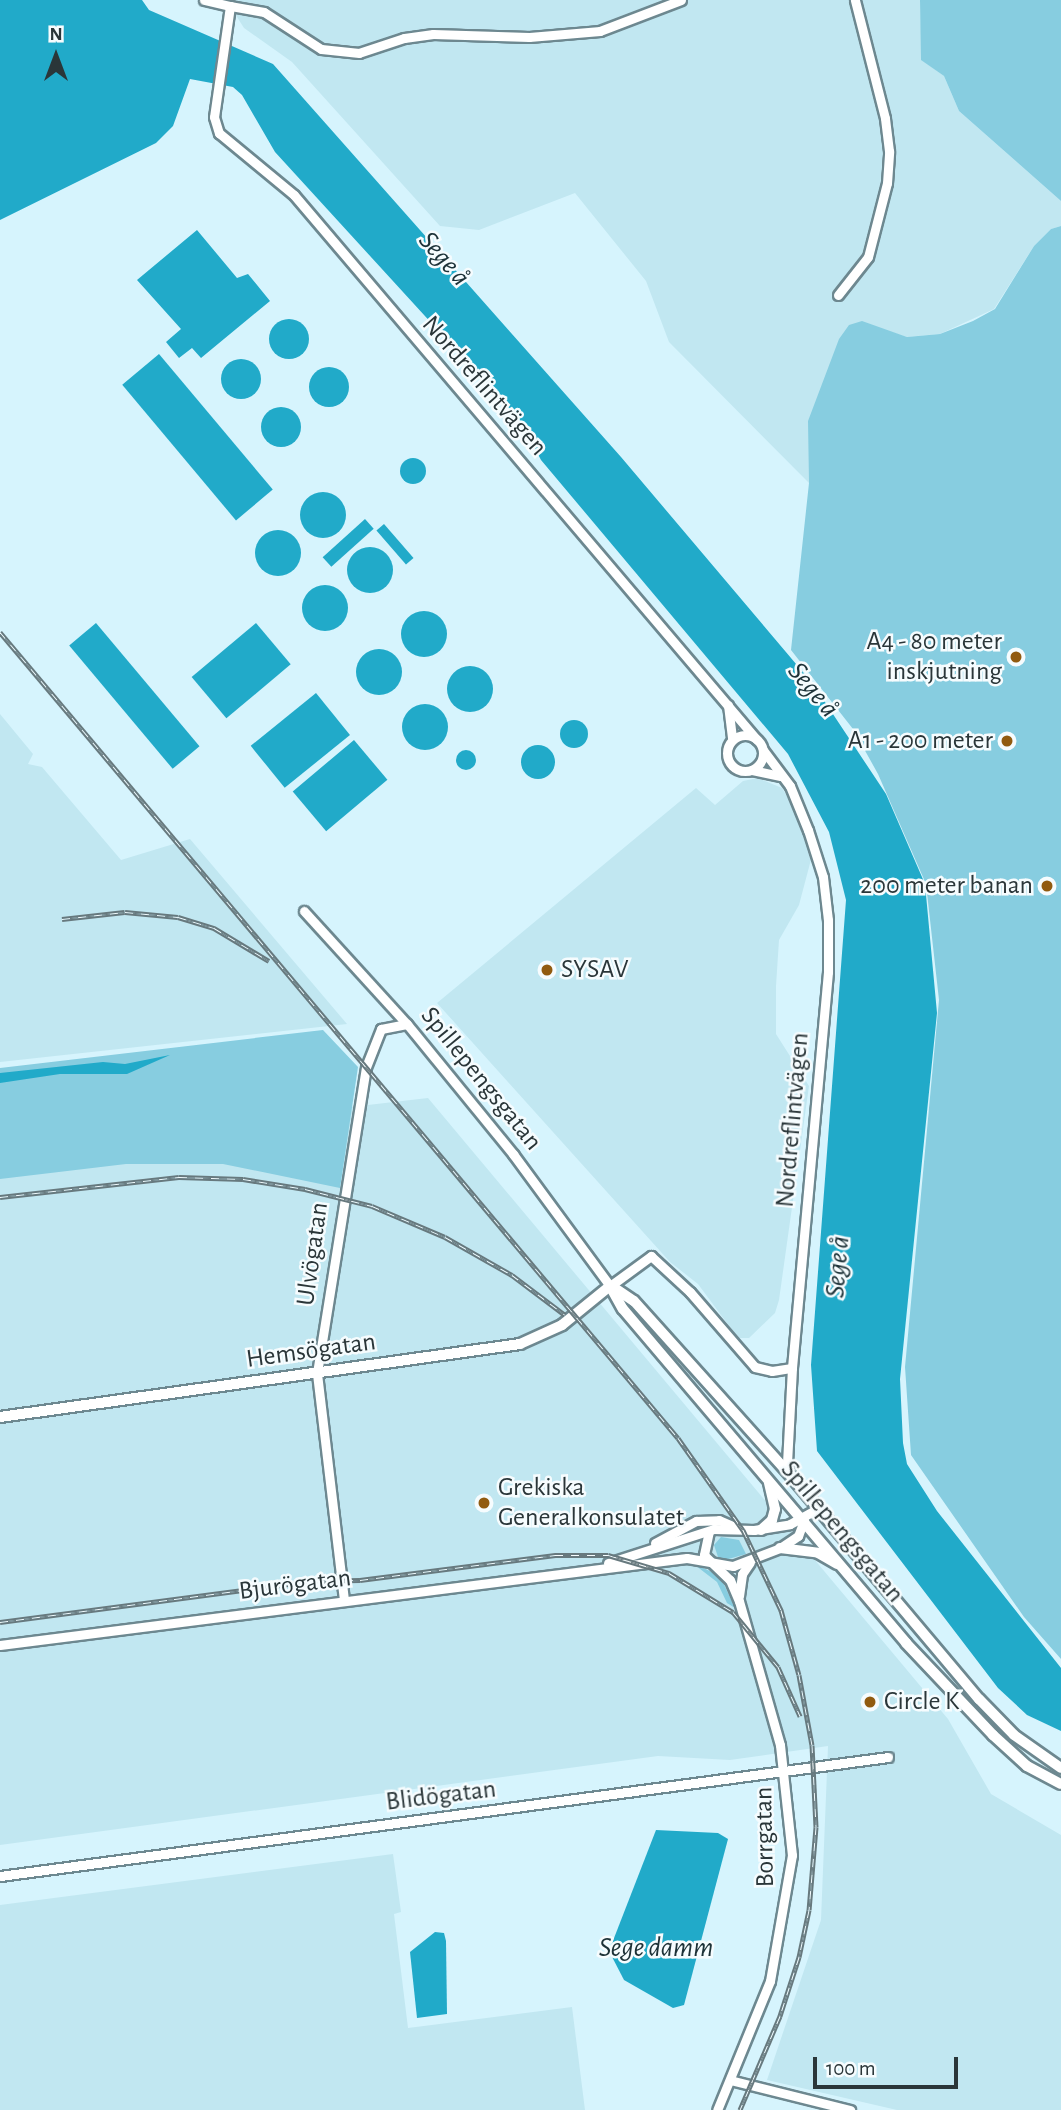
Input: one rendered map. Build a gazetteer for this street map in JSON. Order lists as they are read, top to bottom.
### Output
{
  "streets": {
    "street": [
      "Nordreflintvägen",
      "Spillepengsgatan",
      "Ulvögatan",
      "Hemsögatan",
      "Bjurögatan",
      "Blidögatan",
      "Borrgatan"
    ]
  },
  "crossings": [
    ["Nordreflintvägen", "Spillepengsgatan"],
    ["Spillepengsgatan", "Ulvögatan"],
    ["Spillepengsgatan", "Hemsögatan"],
    ["Spillepengsgatan", "Bjurögatan"],
    ["Ulvögatan", "Hemsögatan"],
    ["Ulvögatan", "Bjurögatan"],
    ["Bjurögatan", "Borrgatan"],
    ["Blidögatan", "Borrgatan"]
  ],
  "water": ["Sege å", "Sege damm"],
  "places": [
    "A4 - 80 meter inskjutning",
    "A1 - 200 meter",
    "200 meter banan",
    "SYSAV",
    "Grekiska Generalkonsulatet",
    "Circle K"
  ],
  "scale_bar": "100 m",
  "north": "top"
}
